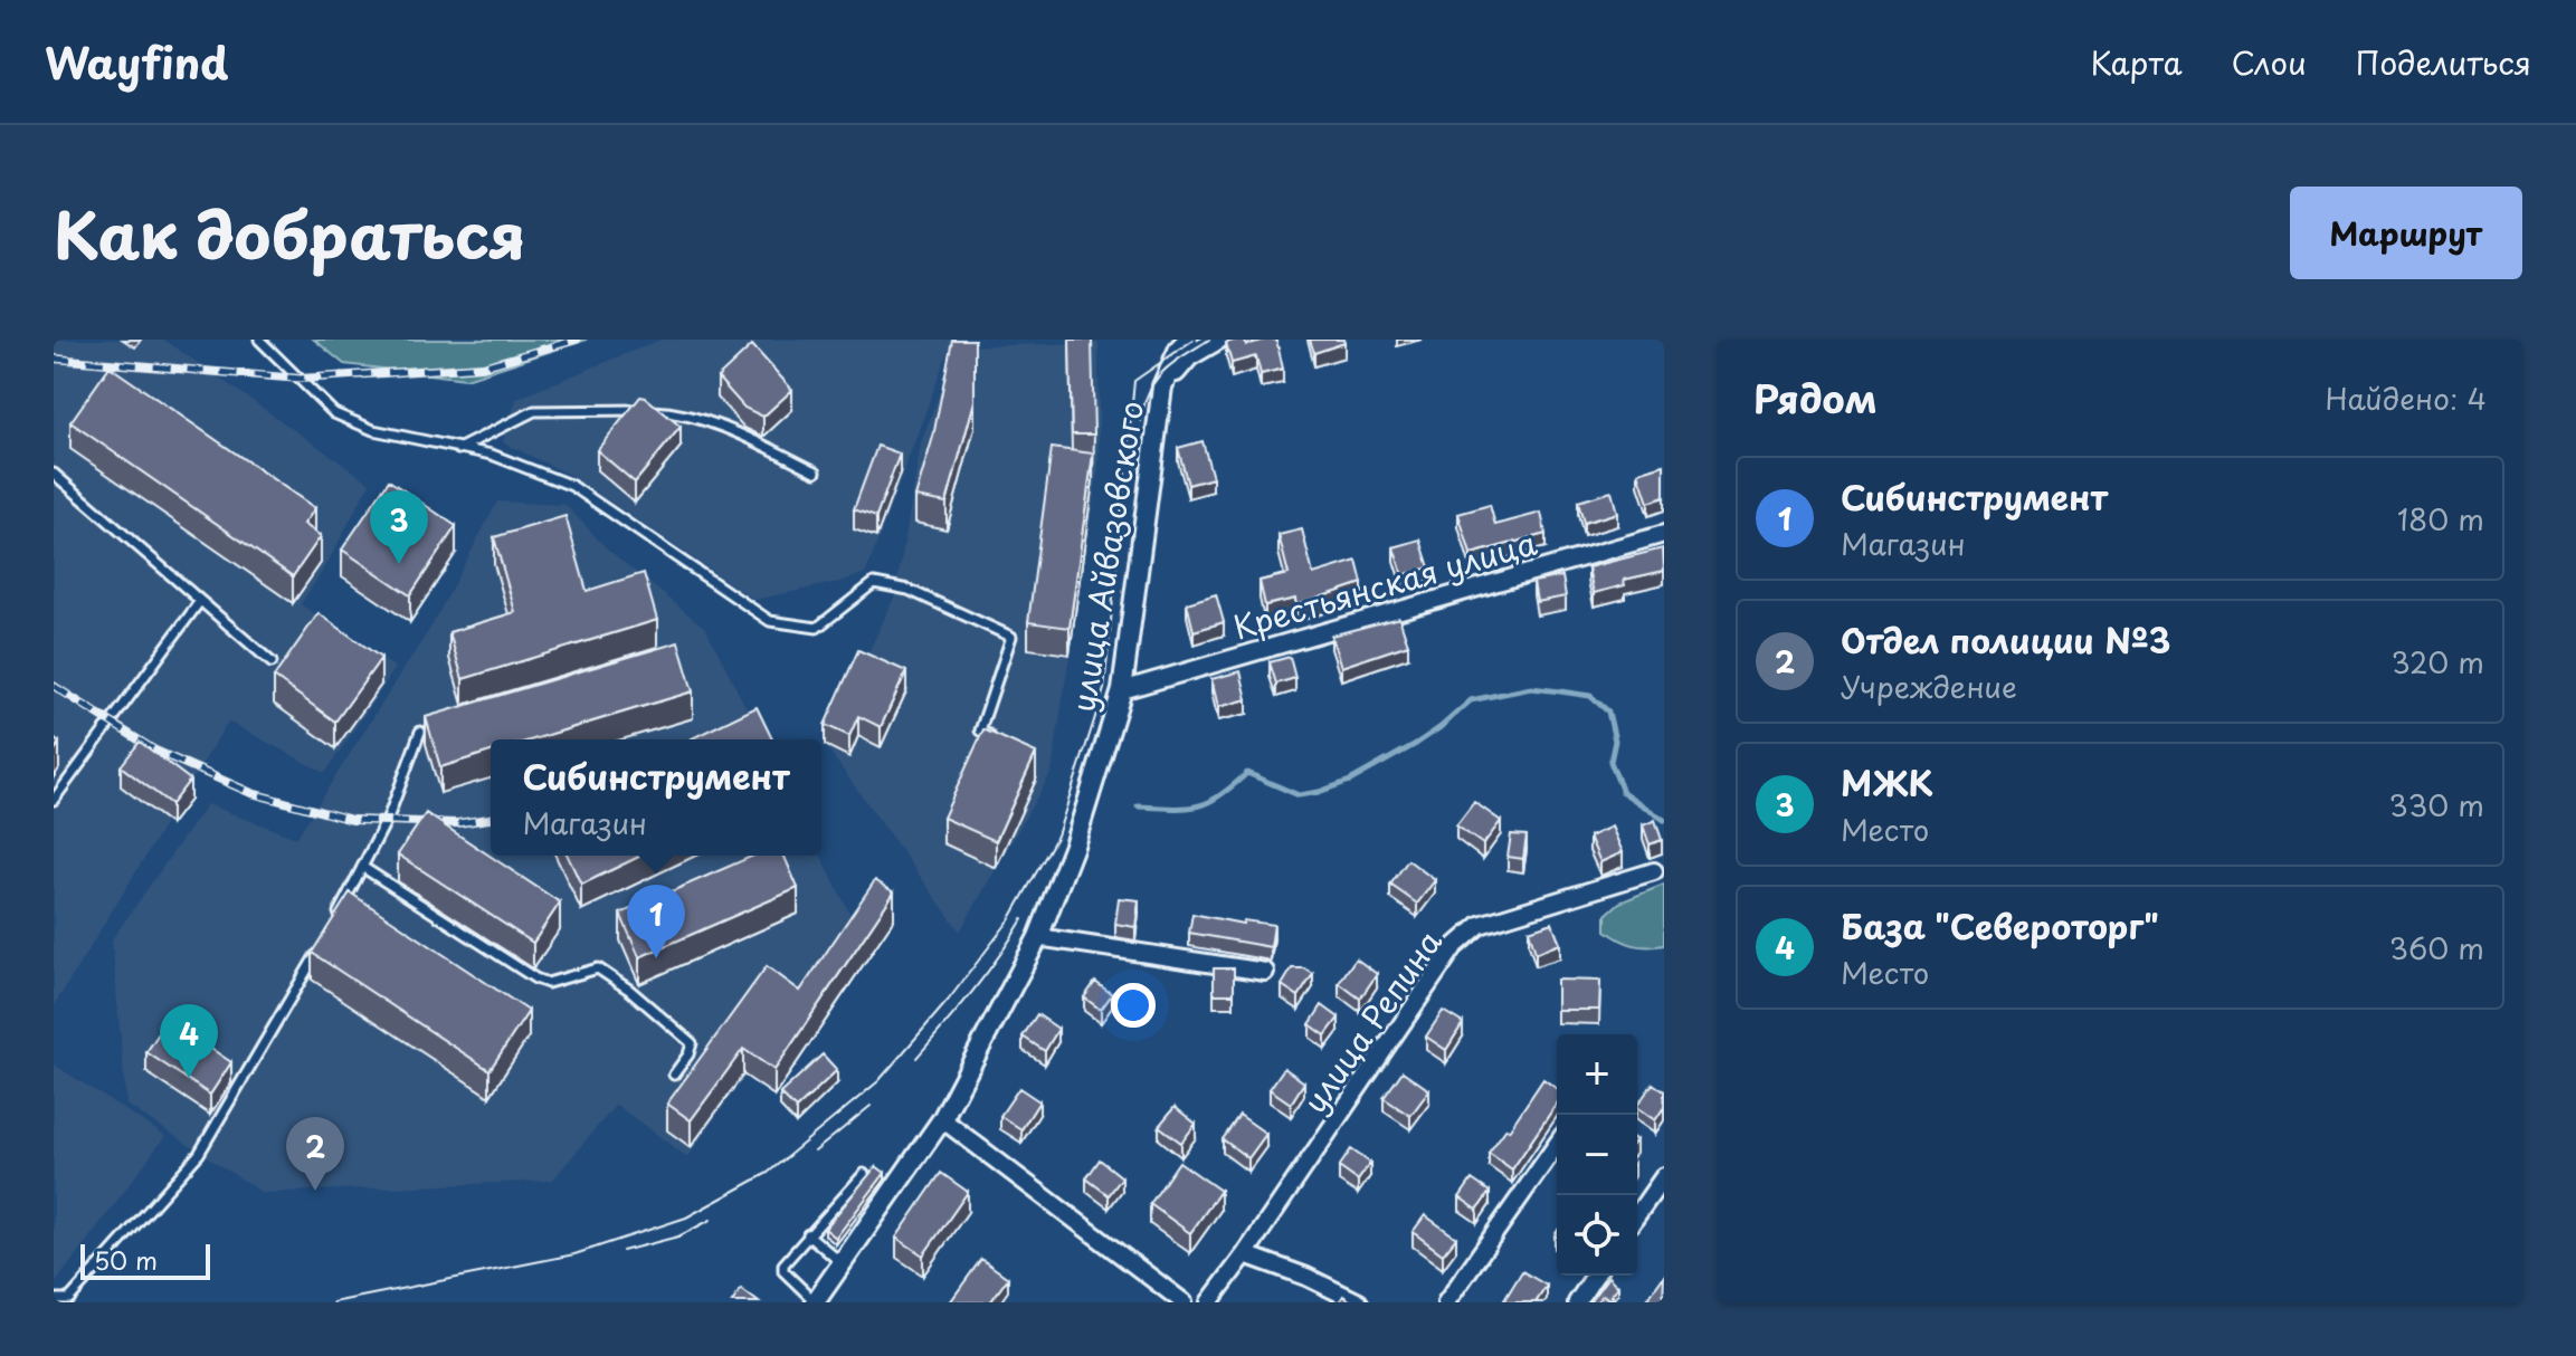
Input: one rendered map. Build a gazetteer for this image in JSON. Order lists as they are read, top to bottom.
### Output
{
  "streets": {
    "street": ["улица Айвазовского", "Крестьянская улица", "улица Репина"]
  },
  "crossings": [
    ["улица Айвазовского", "Крестьянская улица"]
  ],
  "scale_bar": "50 m",
  "page": {
    "header": "Wayfind",
    "nav": ["Карта", "Слои", "Поделиться"],
    "title": "Как добраться",
    "buttons": "Маршрут",
    "heading": ["Рядом", "Найдено: 4"],
    "list": [
      {
        "mark": "1",
        "name": "Сибинструмент",
        "note": "Магазин",
        "value": "180 m"
      },
      {
        "mark": "2",
        "name": "Отдел полиции №3",
        "note": "Учреждение",
        "value": "320 m"
      },
      {
        "mark": "3",
        "name": "МЖК",
        "note": "Место",
        "value": "330 m"
      },
      {
        "mark": "4",
        "name": "База \"Североторг\"",
        "note": "Место",
        "value": "360 m"
      }
    ],
    "pins": [
      "3",
      "1",
      "4",
      "2"
    ],
    "popup": ["Сибинструмент", "Магазин"],
    "map_buttons": ["+", "−"],
    "scale": "50 m"
  }
}
